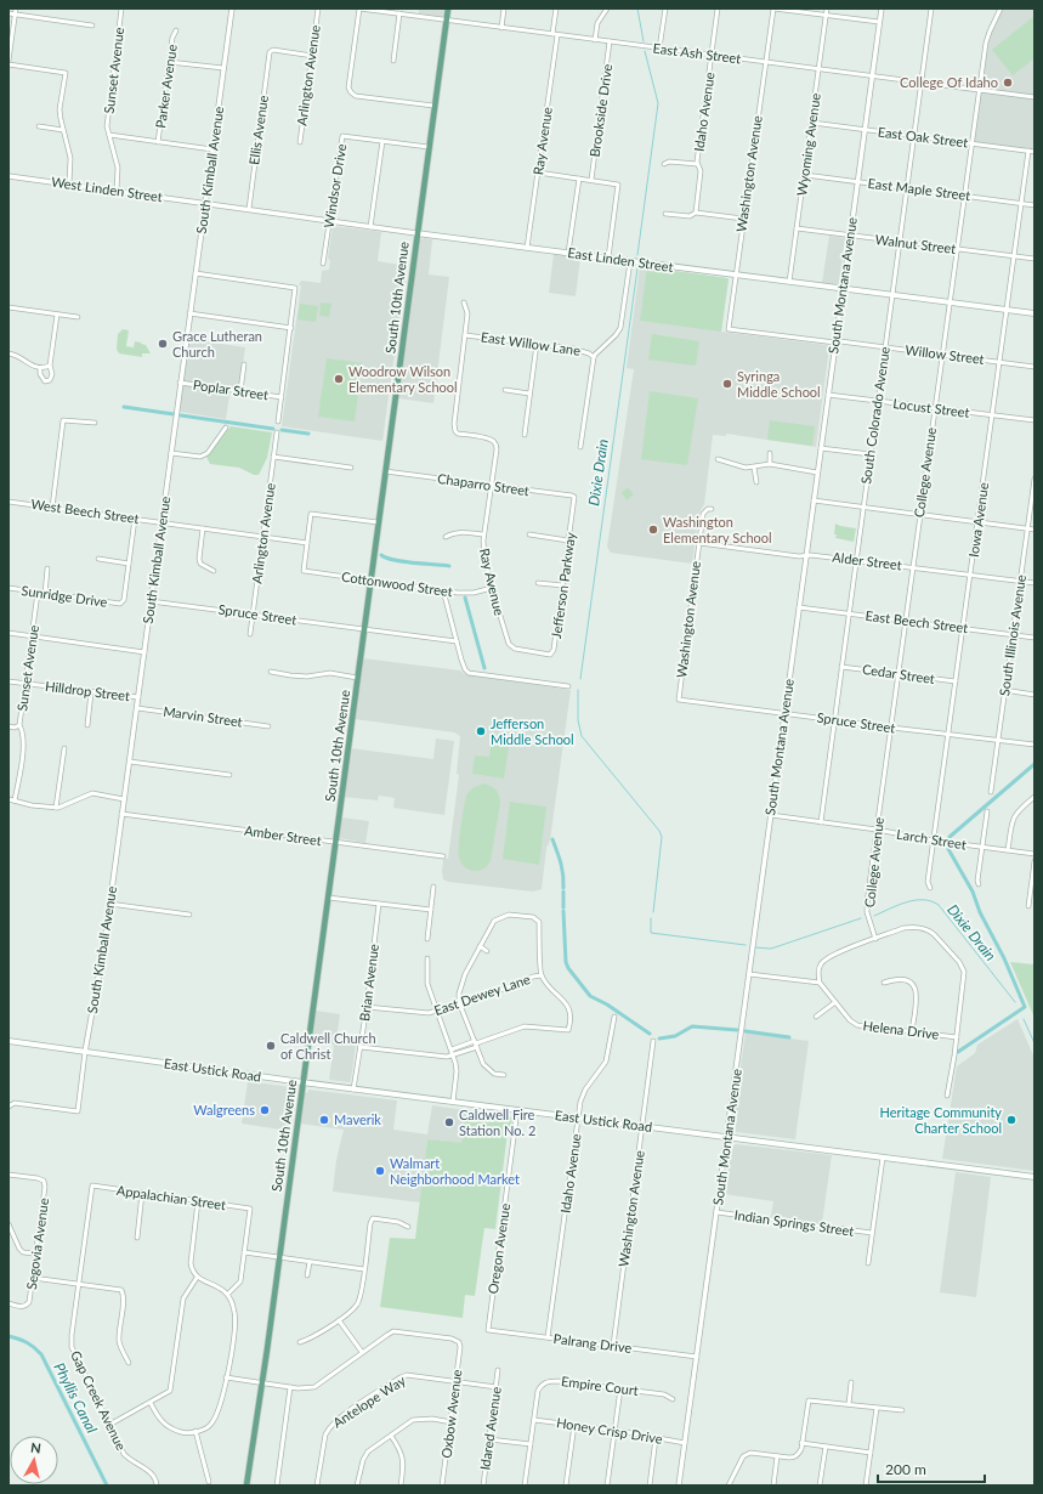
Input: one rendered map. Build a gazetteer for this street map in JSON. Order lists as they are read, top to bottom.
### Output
{
  "streets": {
    "main road": ["East Linden Street", "South 10th Avenue", "East Ustick Road"],
    "street": [
      "East Ash Street",
      "Sunset Avenue",
      "Arlington Avenue",
      "Parker Avenue",
      "Brookside Drive",
      "Idaho Avenue",
      "Ellis Avenue",
      "East Oak Street",
      "Ray Avenue",
      "Wyoming Avenue",
      "South Kimball Avenue",
      "Washington Avenue",
      "Windsor Drive",
      "West Linden Street",
      "East Maple Street",
      "Walnut Street",
      "South Montana Avenue",
      "East Willow Lane",
      "Willow Street",
      "Poplar Street",
      "Locust Street",
      "South Colorado Avenue",
      "College Avenue",
      "Chaparro Street",
      "West Beech Street",
      "Iowa Avenue",
      "Alder Street",
      "Cottonwood Street",
      "Jefferson Parkway",
      "Sunridge Drive",
      "Spruce Street",
      "East Beech Street",
      "South Illinois Avenue",
      "Cedar Street",
      "Hilldrop Street",
      "Marvin Street",
      "Amber Street",
      "Larch Street",
      "Brian Avenue",
      "East Dewey Lane",
      "Helena Drive",
      "Appalachian Street",
      "Indian Springs Street",
      "Segovia Avenue",
      "Oregon Avenue",
      "Palrang Drive",
      "Empire Court",
      "Gap Creek Avenue",
      "Antelope Way",
      "Oxbow Avenue",
      "Idared Avenue",
      "Honey Crisp Drive"
    ]
  },
  "crossings": [
    ["East Ash Street", "Brookside Drive"],
    ["East Ash Street", "Idaho Avenue"],
    ["East Ash Street", "Ray Avenue"],
    ["East Ash Street", "Wyoming Avenue"],
    ["East Ash Street", "Washington Avenue"],
    ["East Ash Street", "South Montana Avenue"],
    ["East Ash Street", "South 10th Avenue"],
    ["East Ash Street", "South Colorado Avenue"],
    ["East Ash Street", "College Avenue"],
    ["Sunset Avenue", "West Linden Street"],
    ["Sunset Avenue", "Sunridge Drive"],
    ["Sunset Avenue", "Hilldrop Street"],
    ["Arlington Avenue", "Ellis Avenue"],
    ["Arlington Avenue", "Spruce Street"],
    ["Idaho Avenue", "East Ustick Road"],
    ["Idaho Avenue", "Palrang Drive"],
    ["Ellis Avenue", "East Linden Street"],
    ["East Oak Street", "Wyoming Avenue"],
    ["East Oak Street", "South Montana Avenue"],
    ["East Oak Street", "South Colorado Avenue"],
    ["East Oak Street", "College Avenue"],
    ["East Oak Street", "Iowa Avenue"],
    ["Ray Avenue", "East Linden Street"],
    ["Ray Avenue", "East Willow Lane"],
    ["Ray Avenue", "Chaparro Street"],
    ["Ray Avenue", "Cottonwood Street"],
    ["Ray Avenue", "Jefferson Parkway"],
    ["Wyoming Avenue", "East Maple Street"],
    ["Wyoming Avenue", "Walnut Street"],
    ["Wyoming Avenue", "East Linden Street"],
    ["South Kimball Avenue", "West Linden Street"],
    ["South Kimball Avenue", "East Linden Street"],
    ["South Kimball Avenue", "Poplar Street"],
    ["South Kimball Avenue", "West Beech Street"],
    ["South Kimball Avenue", "Spruce Street"],
    ["South Kimball Avenue", "Hilldrop Street"],
    ["South Kimball Avenue", "Marvin Street"],
    ["South Kimball Avenue", "Amber Street"],
    ["South Kimball Avenue", "East Ustick Road"],
    ["Washington Avenue", "East Linden Street"],
    ["Washington Avenue", "Willow Street"],
    ["Washington Avenue", "Alder Street"],
    ["Washington Avenue", "Spruce Street"],
    ["Washington Avenue", "East Ustick Road"],
    ["Washington Avenue", "Palrang Drive"],
    ["Windsor Drive", "East Linden Street"],
    ["Windsor Drive", "South 10th Avenue"],
    ["West Linden Street", "East Linden Street"],
    ["East Maple Street", "South Montana Avenue"],
    ["East Maple Street", "South Colorado Avenue"],
    ["East Maple Street", "College Avenue"],
    ["East Maple Street", "Iowa Avenue"],
    ["Walnut Street", "South Montana Avenue"],
    ["Walnut Street", "South Colorado Avenue"],
    ["Walnut Street", "College Avenue"],
    ["Walnut Street", "Iowa Avenue"],
    ["East Linden Street", "South Montana Avenue"],
    ["East Linden Street", "South 10th Avenue"],
    ["East Linden Street", "South Colorado Avenue"],
    ["East Linden Street", "College Avenue"],
    ["East Linden Street", "Iowa Avenue"],
    ["South Montana Avenue", "Willow Street"],
    ["South Montana Avenue", "Locust Street"],
    ["South Montana Avenue", "Alder Street"],
    ["South Montana Avenue", "Spruce Street"],
    ["South Montana Avenue", "East Beech Street"],
    ["South Montana Avenue", "Larch Street"],
    ["South Montana Avenue", "East Ustick Road"],
    ["South Montana Avenue", "Indian Springs Street"],
    ["South Montana Avenue", "Palrang Drive"],
    ["South Montana Avenue", "Honey Crisp Drive"],
    ["South 10th Avenue", "Chaparro Street"],
    ["South 10th Avenue", "Cottonwood Street"],
    ["South 10th Avenue", "Spruce Street"],
    ["South 10th Avenue", "Amber Street"],
    ["South 10th Avenue", "East Ustick Road"],
    ["Willow Street", "South Colorado Avenue"],
    ["Willow Street", "College Avenue"],
    ["Willow Street", "Iowa Avenue"],
    ["Locust Street", "South Colorado Avenue"],
    ["Locust Street", "College Avenue"],
    ["Locust Street", "Iowa Avenue"],
    ["South Colorado Avenue", "Alder Street"],
    ["South Colorado Avenue", "Spruce Street"],
    ["South Colorado Avenue", "East Beech Street"],
    ["South Colorado Avenue", "Cedar Street"],
    ["South Colorado Avenue", "Larch Street"],
    ["College Avenue", "Alder Street"],
    ["College Avenue", "Spruce Street"],
    ["College Avenue", "East Beech Street"],
    ["College Avenue", "Cedar Street"],
    ["College Avenue", "Larch Street"],
    ["Chaparro Street", "Jefferson Parkway"],
    ["West Beech Street", "Sunridge Drive"],
    ["Iowa Avenue", "Alder Street"],
    ["Iowa Avenue", "Spruce Street"],
    ["Iowa Avenue", "East Beech Street"],
    ["Iowa Avenue", "Cedar Street"],
    ["Iowa Avenue", "Larch Street"],
    ["Alder Street", "South Illinois Avenue"],
    ["Spruce Street", "South Illinois Avenue"],
    ["East Beech Street", "South Illinois Avenue"],
    ["Brian Avenue", "East Dewey Lane"],
    ["Brian Avenue", "East Ustick Road"],
    ["East Ustick Road", "Oregon Avenue"],
    ["Appalachian Street", "Gap Creek Avenue"],
    ["Oregon Avenue", "Palrang Drive"],
    ["Empire Court", "Honey Crisp Drive"],
    ["Antelope Way", "Oxbow Avenue"],
    ["Antelope Way", "Idared Avenue"]
  ],
  "water": ["Dixie Drain", "Phyllis Canal"],
  "places": [
    "College Of Idaho",
    "Grace Lutheran Church",
    "Woodrow Wilson Elementary School",
    "Syringa Middle School",
    "Washington Elementary School",
    "Jefferson Middle School",
    "Caldwell Church of Christ",
    "Walgreens",
    "Maverik",
    "Heritage Community Charter School",
    "Caldwell Fire Station No. 2",
    "Walmart Neighborhood Market"
  ],
  "scale_bar": "200 m",
  "north": "top"
}
